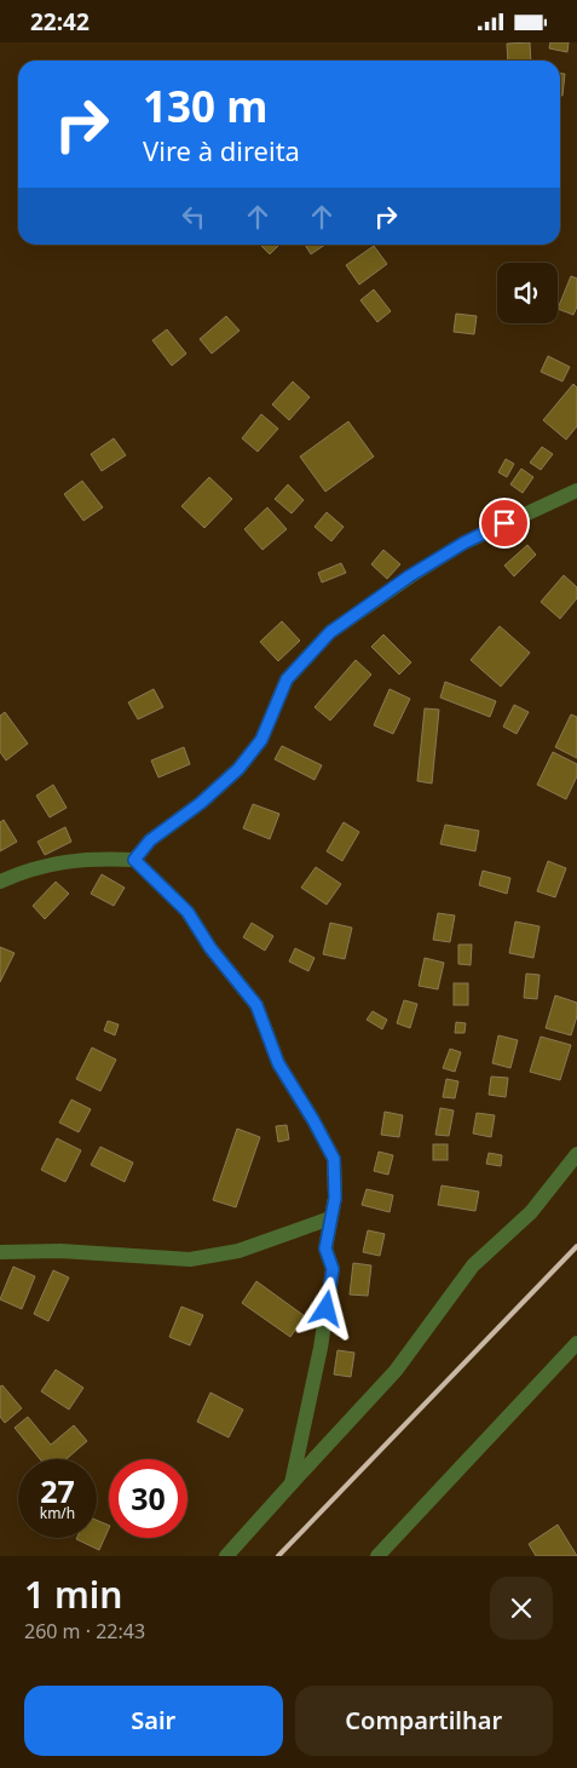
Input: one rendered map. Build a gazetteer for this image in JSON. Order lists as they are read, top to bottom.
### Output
{
  "page": {
    "status": "22:42",
    "turn": ["130 m", "Vire à direita"],
    "speed": "27 km/h",
    "limit": "30",
    "heading": ["1 min", "260 m · 22:43"],
    "buttons": ["Sair", "Compartilhar"]
  }
}
